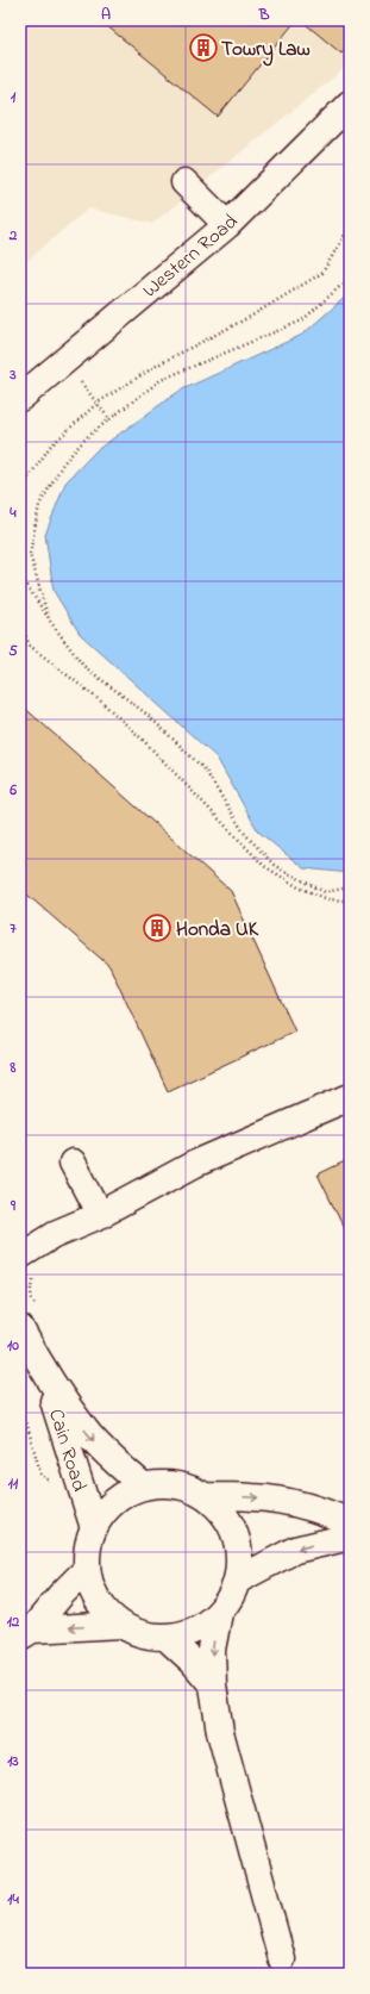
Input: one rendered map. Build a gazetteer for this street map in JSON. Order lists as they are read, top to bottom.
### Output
{
  "streets": {
    "street": ["Western Road", "Cain Road"]
  },
  "places": {
    "building": ["Towry Law", "Honda UK"]
  },
  "grid": {
    "columns": ["A", "B"],
    "rows": [
      "1",
      "2",
      "3",
      "4",
      "5",
      "6",
      "7",
      "8",
      "9",
      "10",
      "11",
      "12",
      "13",
      "14"
    ]
  }
}
